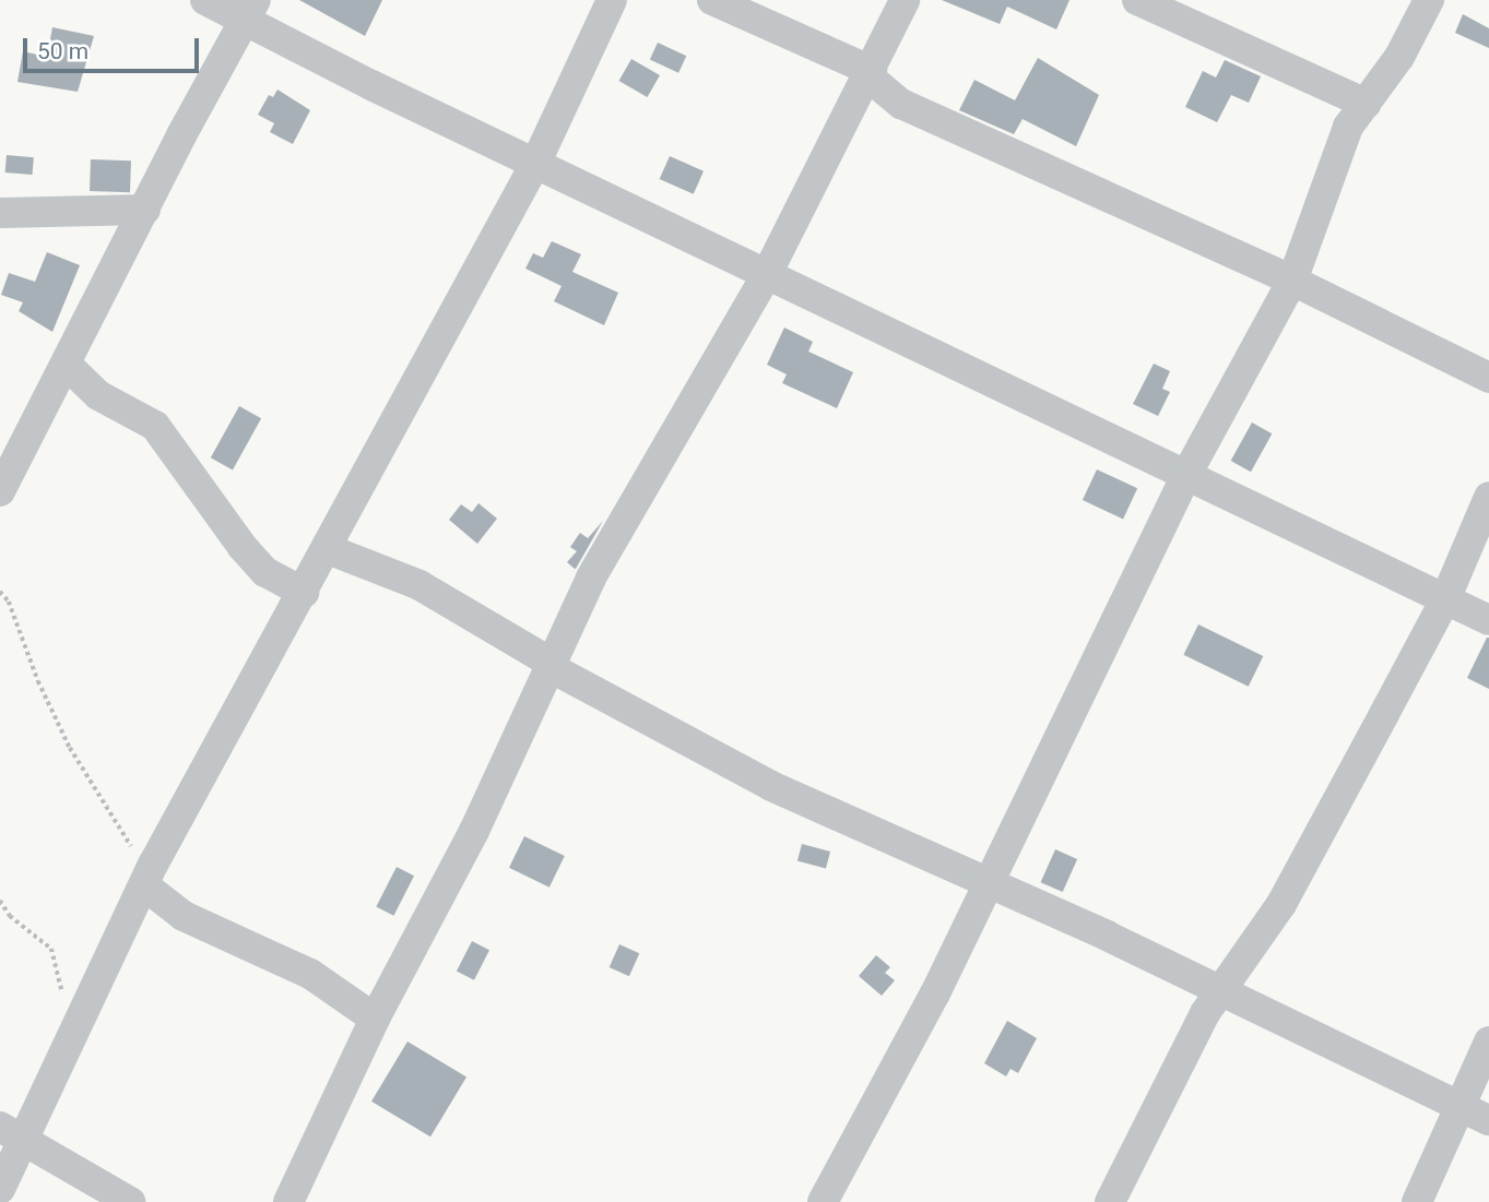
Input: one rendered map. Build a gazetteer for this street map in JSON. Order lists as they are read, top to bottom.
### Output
{
  "scale_bar": "50 m"
}
